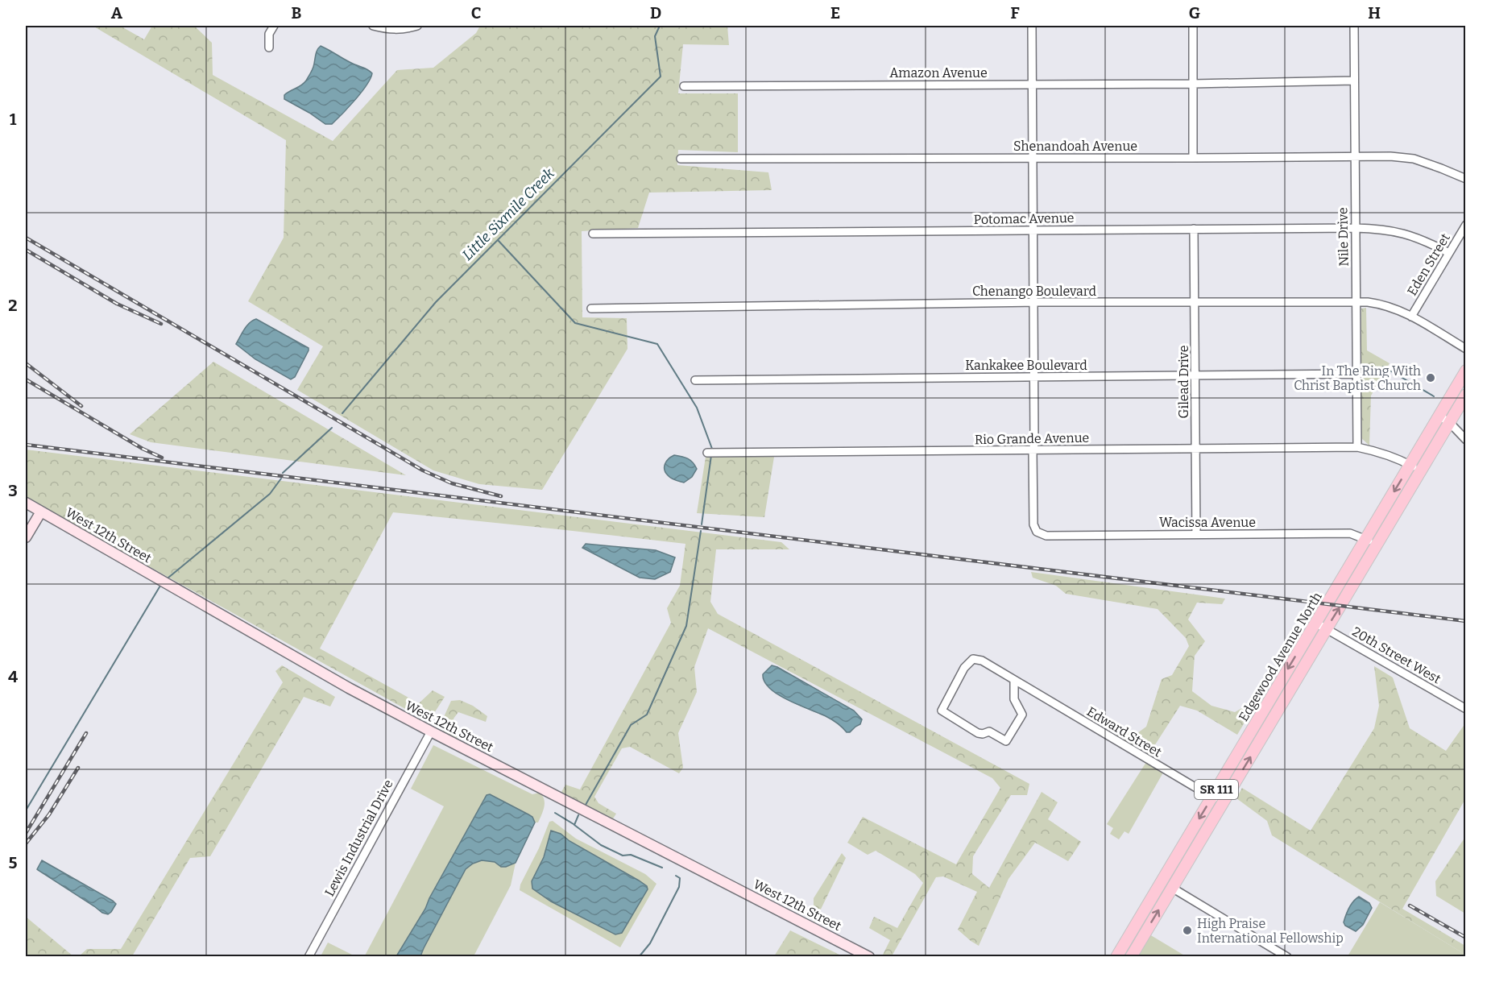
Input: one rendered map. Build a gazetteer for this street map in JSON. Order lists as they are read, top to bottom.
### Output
{
  "streets": {
    "main road": ["Edgewood Avenue North", "SR 111"],
    "street": [
      "Amazon Avenue",
      "Shenandoah Avenue",
      "Potomac Avenue",
      "Nile Drive",
      "Eden Street",
      "Chenango Boulevard",
      "Kankakee Boulevard",
      "Gilead Drive",
      "Rio Grande Avenue",
      "Wacissa Avenue",
      "West 12th Street",
      "20th Street West",
      "Edward Street",
      "Lewis Industrial Drive"
    ]
  },
  "crossings": [
    ["Amazon Avenue", "Nile Drive"],
    ["Shenandoah Avenue", "Nile Drive"],
    ["Potomac Avenue", "Nile Drive"],
    ["Potomac Avenue", "Eden Street"],
    ["Potomac Avenue", "Gilead Drive"],
    ["Nile Drive", "Chenango Boulevard"],
    ["Nile Drive", "Kankakee Boulevard"],
    ["Nile Drive", "Rio Grande Avenue"],
    ["Eden Street", "Chenango Boulevard"],
    ["Chenango Boulevard", "Gilead Drive"],
    ["Kankakee Boulevard", "Gilead Drive"],
    ["Gilead Drive", "Rio Grande Avenue"],
    ["Gilead Drive", "Wacissa Avenue"],
    ["Rio Grande Avenue", "Wacissa Avenue"],
    ["Rio Grande Avenue", "Edgewood Avenue North"],
    ["Wacissa Avenue", "Edgewood Avenue North"],
    ["West 12th Street", "Lewis Industrial Drive"],
    ["20th Street West", "Edgewood Avenue North"],
    ["Edgewood Avenue North", "Edward Street"]
  ],
  "water": ["Little Sixmile Creek"],
  "places": ["In The Ring With Christ Baptist Church", "High Praise International Fellowship"],
  "grid": {
    "columns": [
      "A",
      "B",
      "C",
      "D",
      "E",
      "F",
      "G",
      "H"
    ],
    "rows": [
      "1",
      "2",
      "3",
      "4",
      "5"
    ]
  }
}
